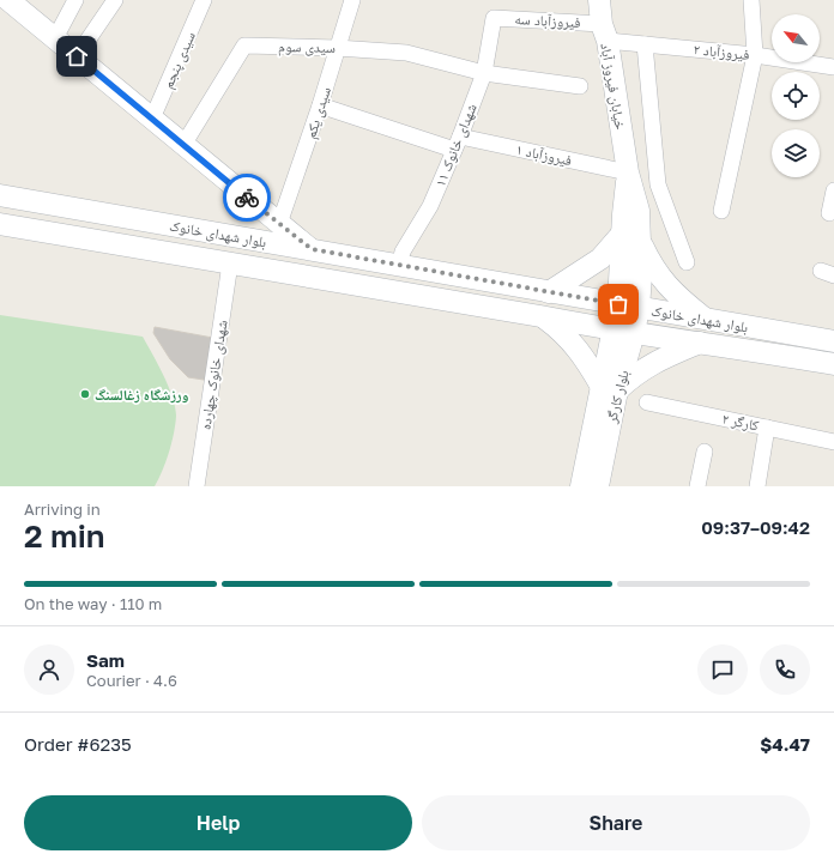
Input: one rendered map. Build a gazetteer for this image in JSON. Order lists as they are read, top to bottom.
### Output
{
  "streets": {
    "main road": ["خیابان فیروز آباد", "بلوار شهدای خانوک", "بلوار کارگر"],
    "street": [
      "فیروزآباد سه",
      "سیدی سوم",
      "فیروزآباد ۲",
      "سیدی پنجم",
      "سیدی یکم",
      "شهدای خانوک ۱۱",
      "فیروزآباد ۱",
      "شهدای خانوک چهارده",
      "کارگر ۲"
    ]
  },
  "crossings": [
    ["فیروزآباد سه", "فیروزآباد ۲"],
    ["فیروزآباد سه", "خیابان فیروز آباد"],
    ["فیروزآباد سه", "شهدای خانوک ۱۱"],
    ["سیدی سوم", "سیدی یکم"],
    ["سیدی سوم", "شهدای خانوک ۱۱"],
    ["فیروزآباد ۲", "خیابان فیروز آباد"],
    ["خیابان فیروز آباد", "فیروزآباد ۱"],
    ["خیابان فیروز آباد", "بلوار کارگر"],
    ["سیدی یکم", "فیروزآباد ۱"],
    ["شهدای خانوک ۱۱", "فیروزآباد ۱"],
    ["شهدای خانوک ۱۱", "بلوار شهدای خانوک"],
    ["بلوار شهدای خانوک", "شهدای خانوک چهارده"],
    ["بلوار شهدای خانوک", "بلوار کارگر"]
  ],
  "places": ["ورزشگاه زغالسنگ"],
  "north": "top left",
  "page": {
    "heading": ["2 min", "Arriving in", "09:37–09:42"],
    "panel": [
      "Sam",
      "Courier · 4.6",
      "Order #6235",
      "$4.47"
    ],
    "bar": "On the way · 110 m",
    "buttons": ["Help", "Share"]
  }
}
